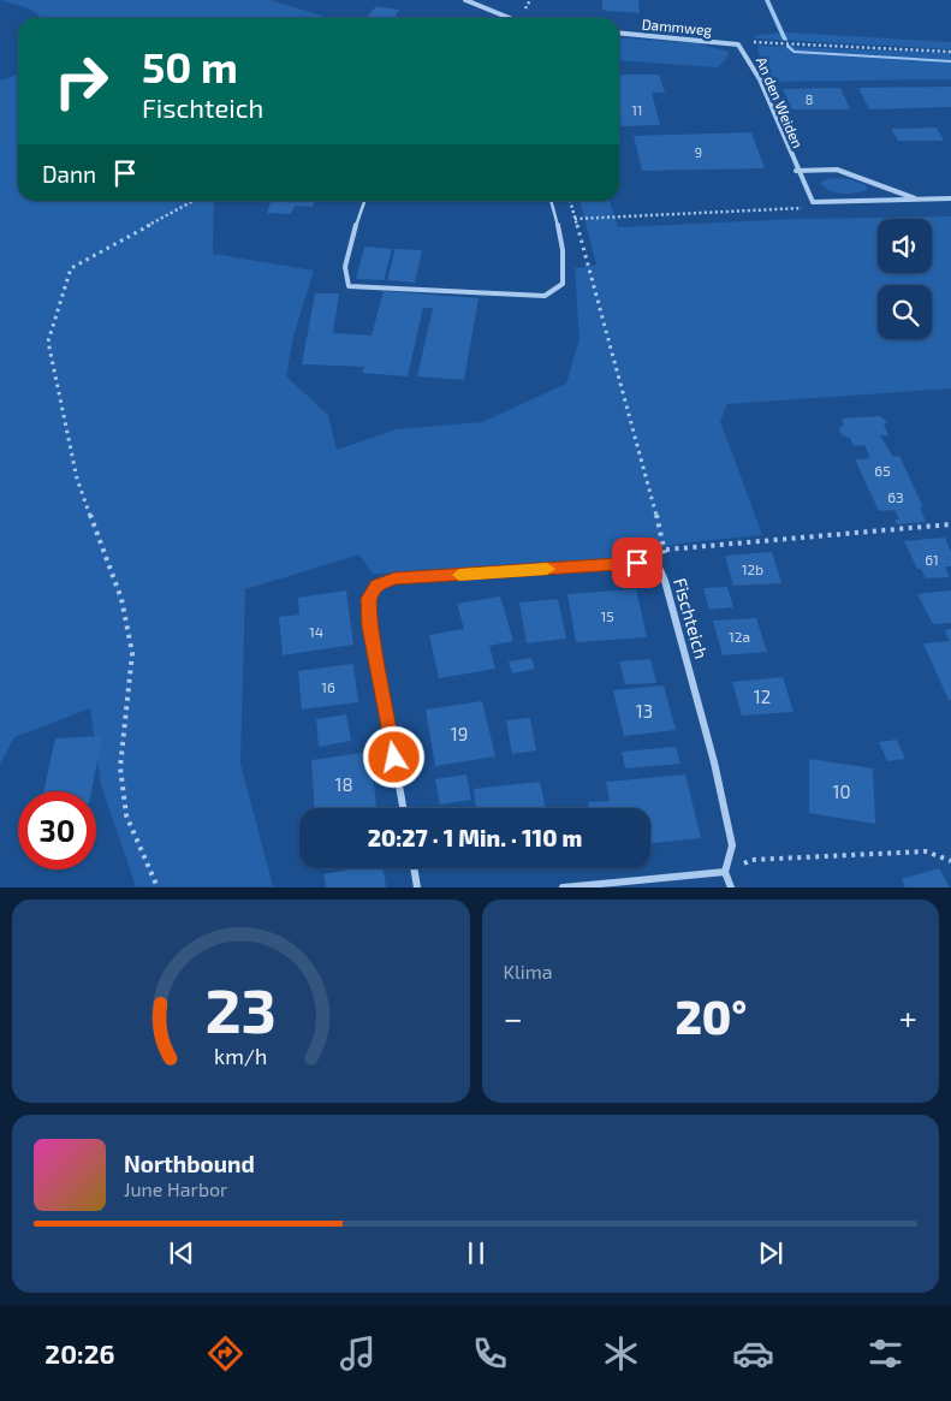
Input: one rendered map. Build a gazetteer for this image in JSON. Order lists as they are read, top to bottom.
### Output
{
  "streets": {
    "street": ["Dammweg", "An den Weiden", "Fischteich"]
  },
  "crossings": [
    ["Dammweg", "An den Weiden"]
  ],
  "house_numbers": [
    "8",
    "11",
    "9",
    "65",
    "63",
    "61",
    "12b",
    "15",
    "14",
    "12a",
    "16",
    "12",
    "13",
    "19",
    "18",
    "10"
  ],
  "page": {
    "turn": ["50 m", "Fischteich"],
    "then": "Dann",
    "limit": "30",
    "trip": "20:27 · 1 Min. · 110 m",
    "tile": "Klima",
    "heat": ["−", "20°", "+"],
    "song": ["Northbound", "June Harbor"],
    "tabs": "20:26",
    "gauge": ["23", "km/h"]
  }
}
